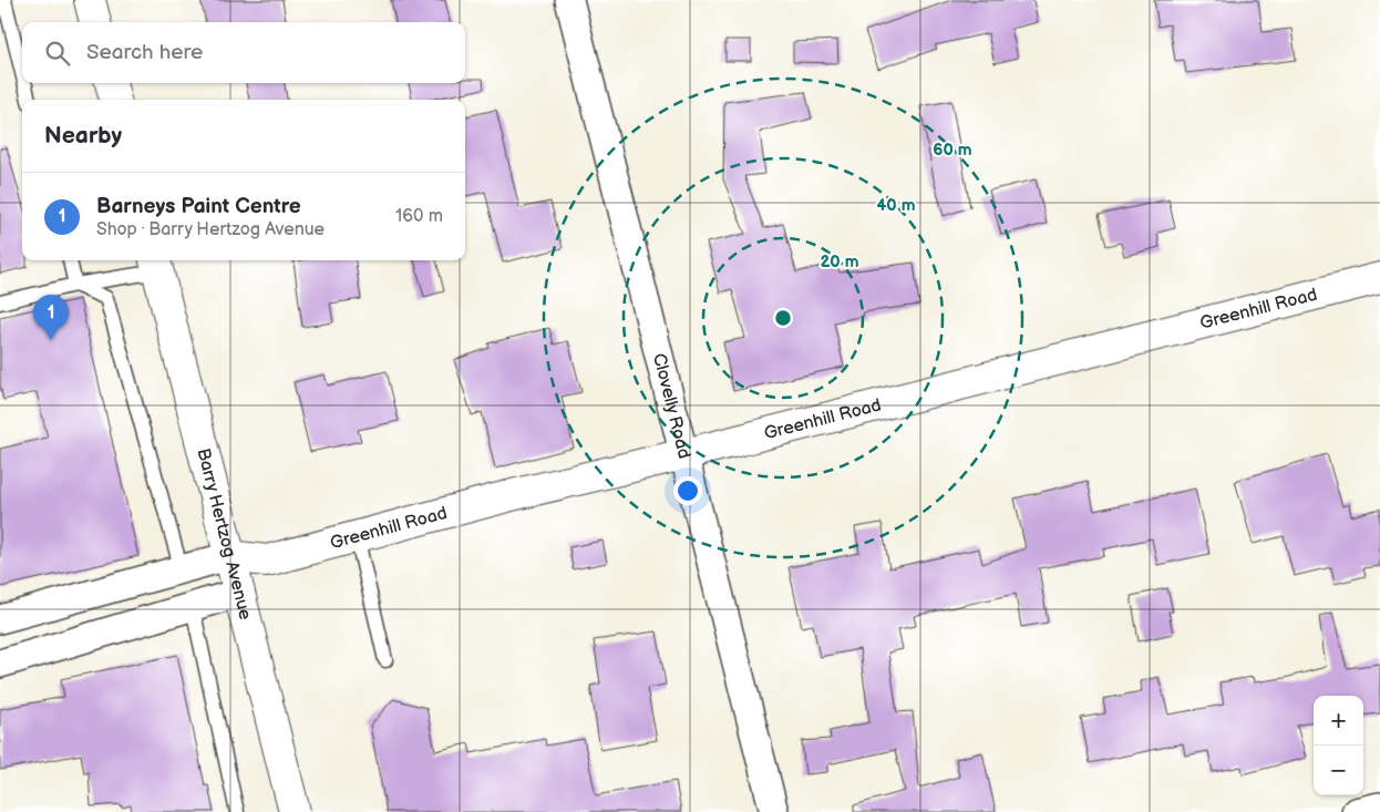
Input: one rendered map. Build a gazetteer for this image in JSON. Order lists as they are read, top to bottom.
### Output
{
  "streets": {
    "street": ["Greenhill Road", "Clovelly Road", "Barry Hertzog Avenue"]
  },
  "crossings": [
    ["Greenhill Road", "Clovelly Road"],
    ["Greenhill Road", "Barry Hertzog Avenue"]
  ],
  "page": {
    "search": "Search here",
    "heading": "Nearby",
    "list": [
      {
        "mark": "1",
        "name": "Barneys Paint Centre",
        "note": "Shop · Barry Hertzog Avenue",
        "value": "160 m"
      }
    ],
    "pins": "1",
    "map_buttons": ["+", "−"]
  },
  "rings": ["60 m", "40 m", "20 m"]
}
